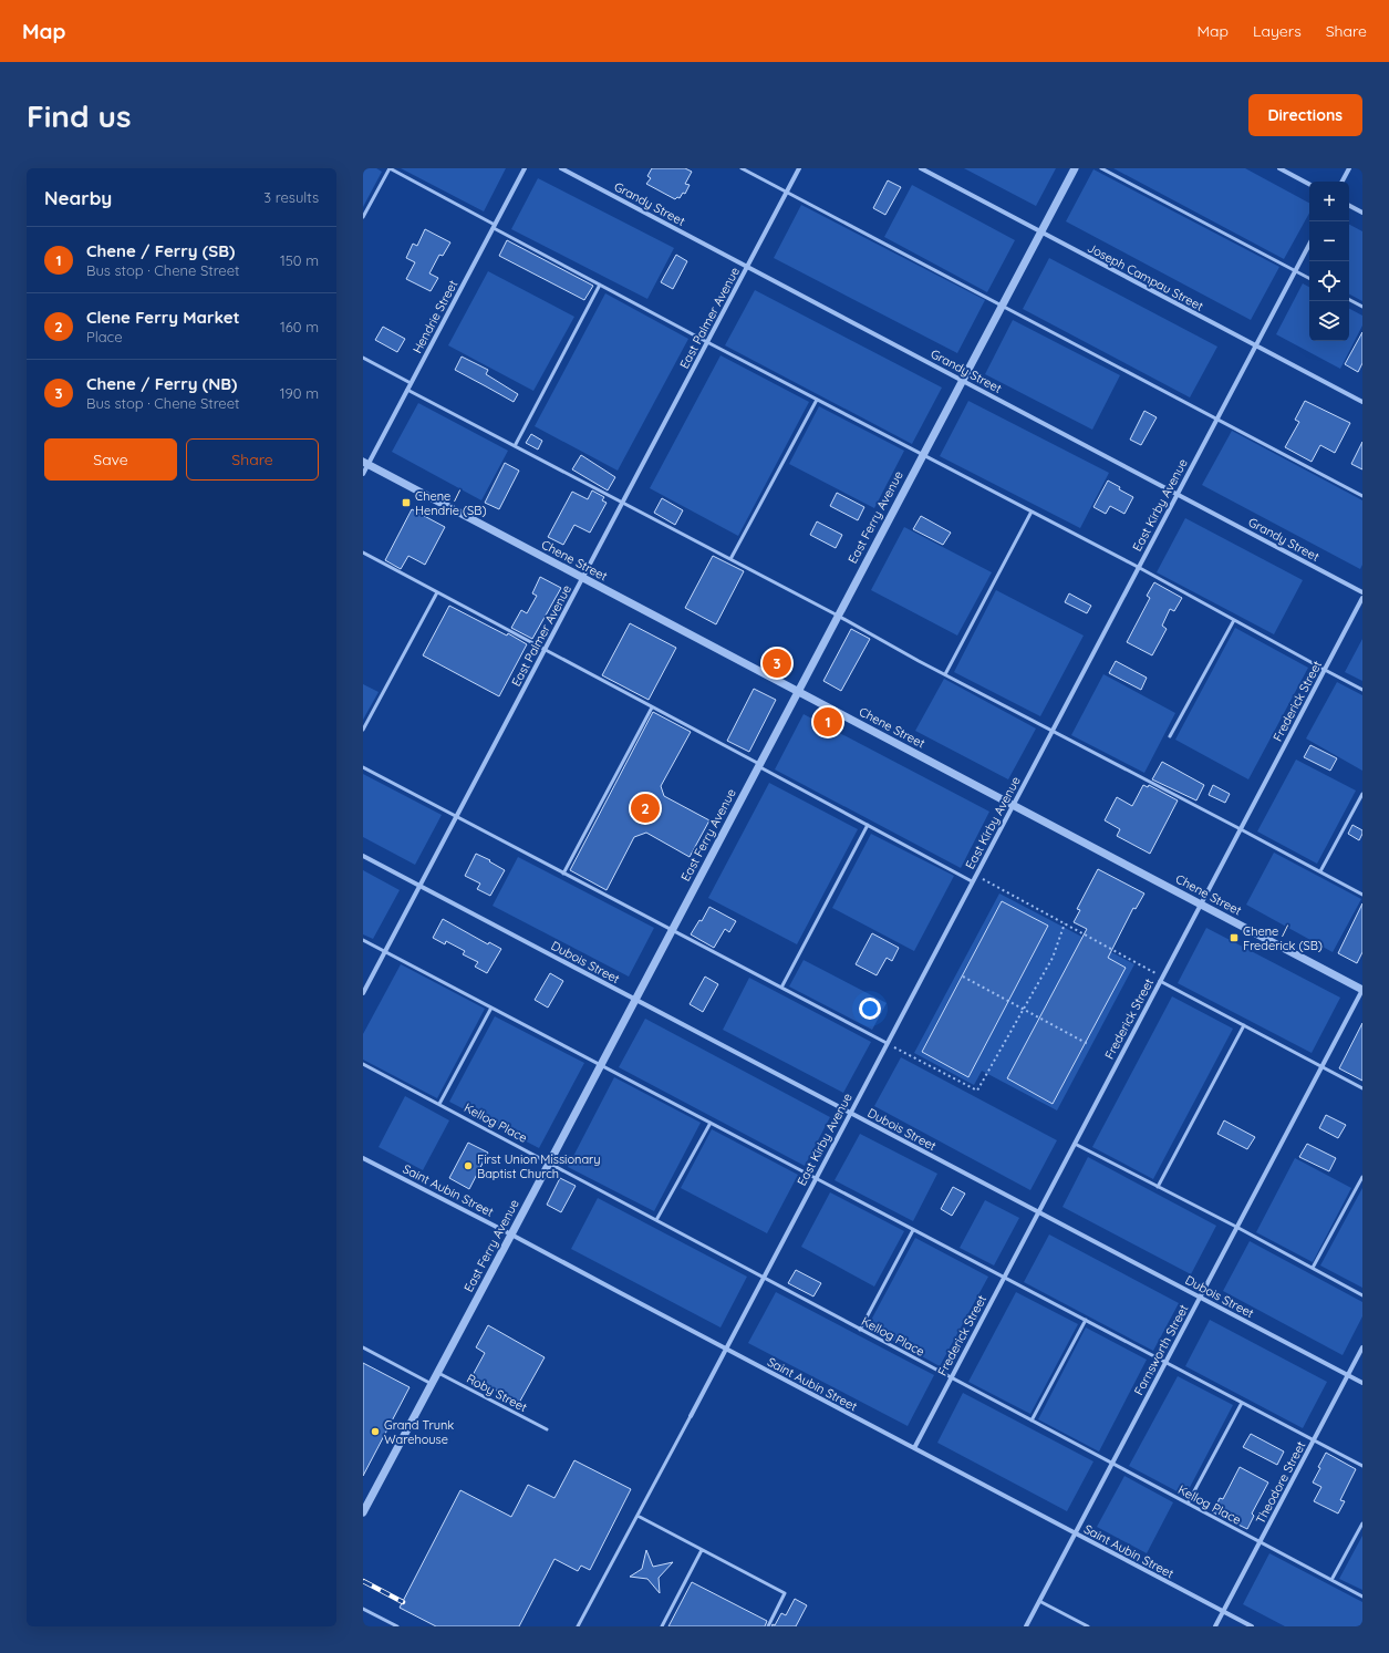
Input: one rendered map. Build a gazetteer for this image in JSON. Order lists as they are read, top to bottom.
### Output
{
  "streets": {
    "street": [
      "Grandy Street",
      "Joseph Campau Street",
      "Hendrie Street",
      "East Palmer Avenue",
      "East Kirby Avenue",
      "East Ferry Avenue",
      "Chene Street",
      "Frederick Street",
      "Dubois Street",
      "Saint Aubin Street",
      "Farnsworth Street",
      "Theodore Street"
    ],
    "lane": ["Kellog Place", "Roby Street"]
  },
  "crossings": [
    ["Grandy Street", "East Palmer Avenue"],
    ["Grandy Street", "East Kirby Avenue"],
    ["Grandy Street", "East Ferry Avenue"],
    ["Joseph Campau Street", "East Kirby Avenue"],
    ["Joseph Campau Street", "East Ferry Avenue"],
    ["Hendrie Street", "Chene Street"],
    ["East Palmer Avenue", "Chene Street"],
    ["East Palmer Avenue", "Dubois Street"],
    ["East Kirby Avenue", "Chene Street"],
    ["East Kirby Avenue", "Dubois Street"],
    ["East Kirby Avenue", "Kellog Place"],
    ["East Kirby Avenue", "Saint Aubin Street"],
    ["East Ferry Avenue", "Chene Street"],
    ["East Ferry Avenue", "Dubois Street"],
    ["East Ferry Avenue", "Kellog Place"],
    ["East Ferry Avenue", "Saint Aubin Street"],
    ["East Ferry Avenue", "Roby Street"],
    ["Chene Street", "Frederick Street"],
    ["Chene Street", "Farnsworth Street"],
    ["Frederick Street", "Dubois Street"],
    ["Frederick Street", "Kellog Place"],
    ["Frederick Street", "Saint Aubin Street"],
    ["Dubois Street", "Farnsworth Street"],
    ["Dubois Street", "Theodore Street"],
    ["Kellog Place", "Farnsworth Street"],
    ["Kellog Place", "Theodore Street"],
    ["Saint Aubin Street", "Farnsworth Street"],
    ["Saint Aubin Street", "Theodore Street"]
  ],
  "places": {
    "transit": ["Chene / Hendrie (SB)", "Chene / Frederick (SB)"],
    "other": ["First Union Missionary Baptist Church", "Grand Trunk Warehouse"]
  },
  "page": {
    "header": "Map",
    "nav": ["Map", "Layers", "Share"],
    "buttons": [
      "Directions",
      ["Save", "Share"]
    ],
    "title": "Find us",
    "heading": ["Nearby", "3 results"],
    "map_buttons": ["+", "−"],
    "list": [
      {
        "mark": "1",
        "name": "Chene / Ferry (SB)",
        "note": "Bus stop · Chene Street",
        "value": "150 m"
      },
      {
        "mark": "2",
        "name": "Clene Ferry Market",
        "note": "Place",
        "value": "160 m"
      },
      {
        "mark": "3",
        "name": "Chene / Ferry (NB)",
        "note": "Bus stop · Chene Street",
        "value": "190 m"
      }
    ],
    "pins": ["3", "1", "2"]
  }
}
